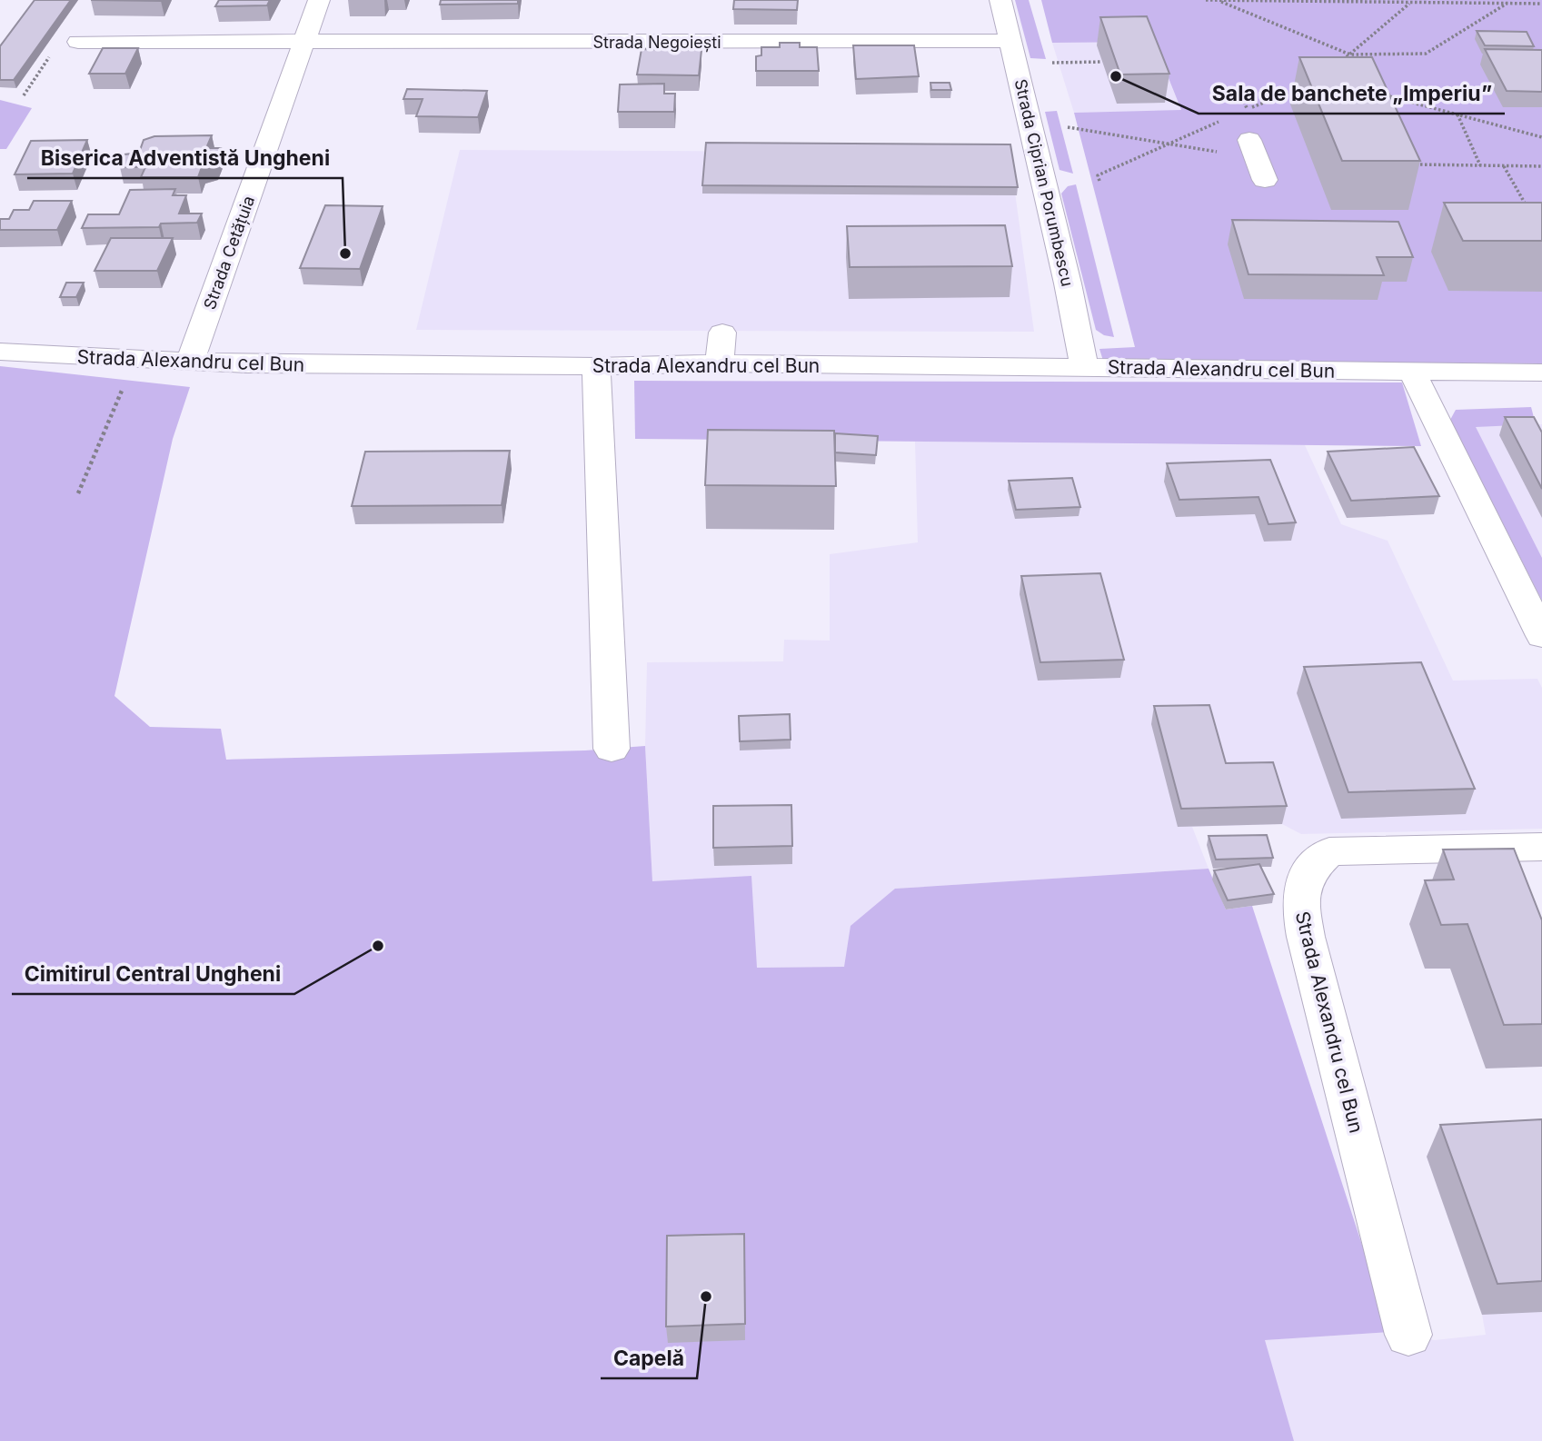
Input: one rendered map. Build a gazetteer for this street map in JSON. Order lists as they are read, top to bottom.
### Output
{
  "streets": {
    "street": [
      "Strada Negoiești",
      "Strada Ciprian Porumbescu",
      "Strada Cetățuia",
      "Strada Alexandru cel Bun"
    ]
  },
  "crossings": [
    ["Strada Negoiești", "Strada Ciprian Porumbescu"],
    ["Strada Negoiești", "Strada Cetățuia"],
    ["Strada Ciprian Porumbescu", "Strada Alexandru cel Bun"],
    ["Strada Cetățuia", "Strada Alexandru cel Bun"]
  ],
  "places": [
    "Sala de banchete „Imperiu”",
    "Biserica Adventistă Ungheni",
    "Cimitirul Central Ungheni",
    "Capelă"
  ]
}
